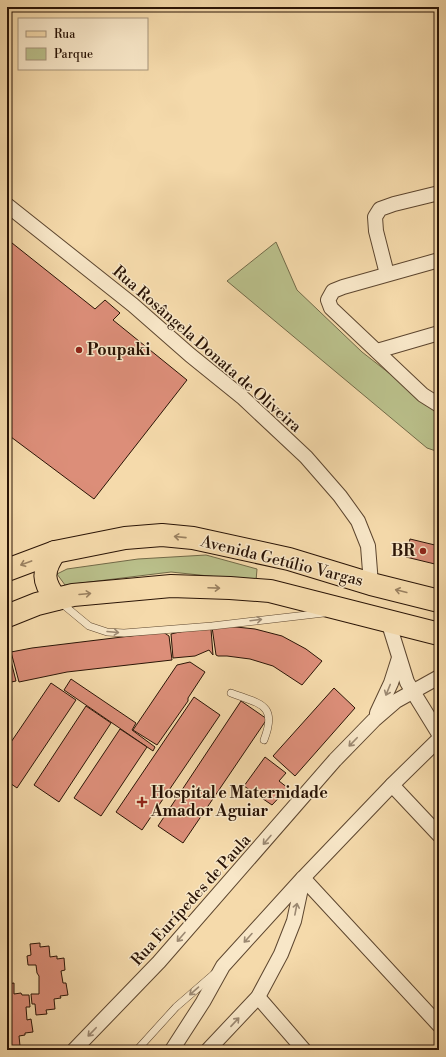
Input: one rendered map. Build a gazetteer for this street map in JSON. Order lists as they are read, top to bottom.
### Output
{
  "streets": {
    "main road": ["Avenida Getúlio Vargas"],
    "street": ["Rua Rosângela Donata de Oliveira", "Rua Eurípedes de Paula"]
  },
  "crossings": [
    ["Rua Rosângela Donata de Oliveira", "Avenida Getúlio Vargas"]
  ],
  "places": {
    "other": ["Poupaki", "BR"],
    "health": ["Hospital e Maternidade Amador Aguiar"]
  },
  "legend": ["Rua", "Parque"]
}
